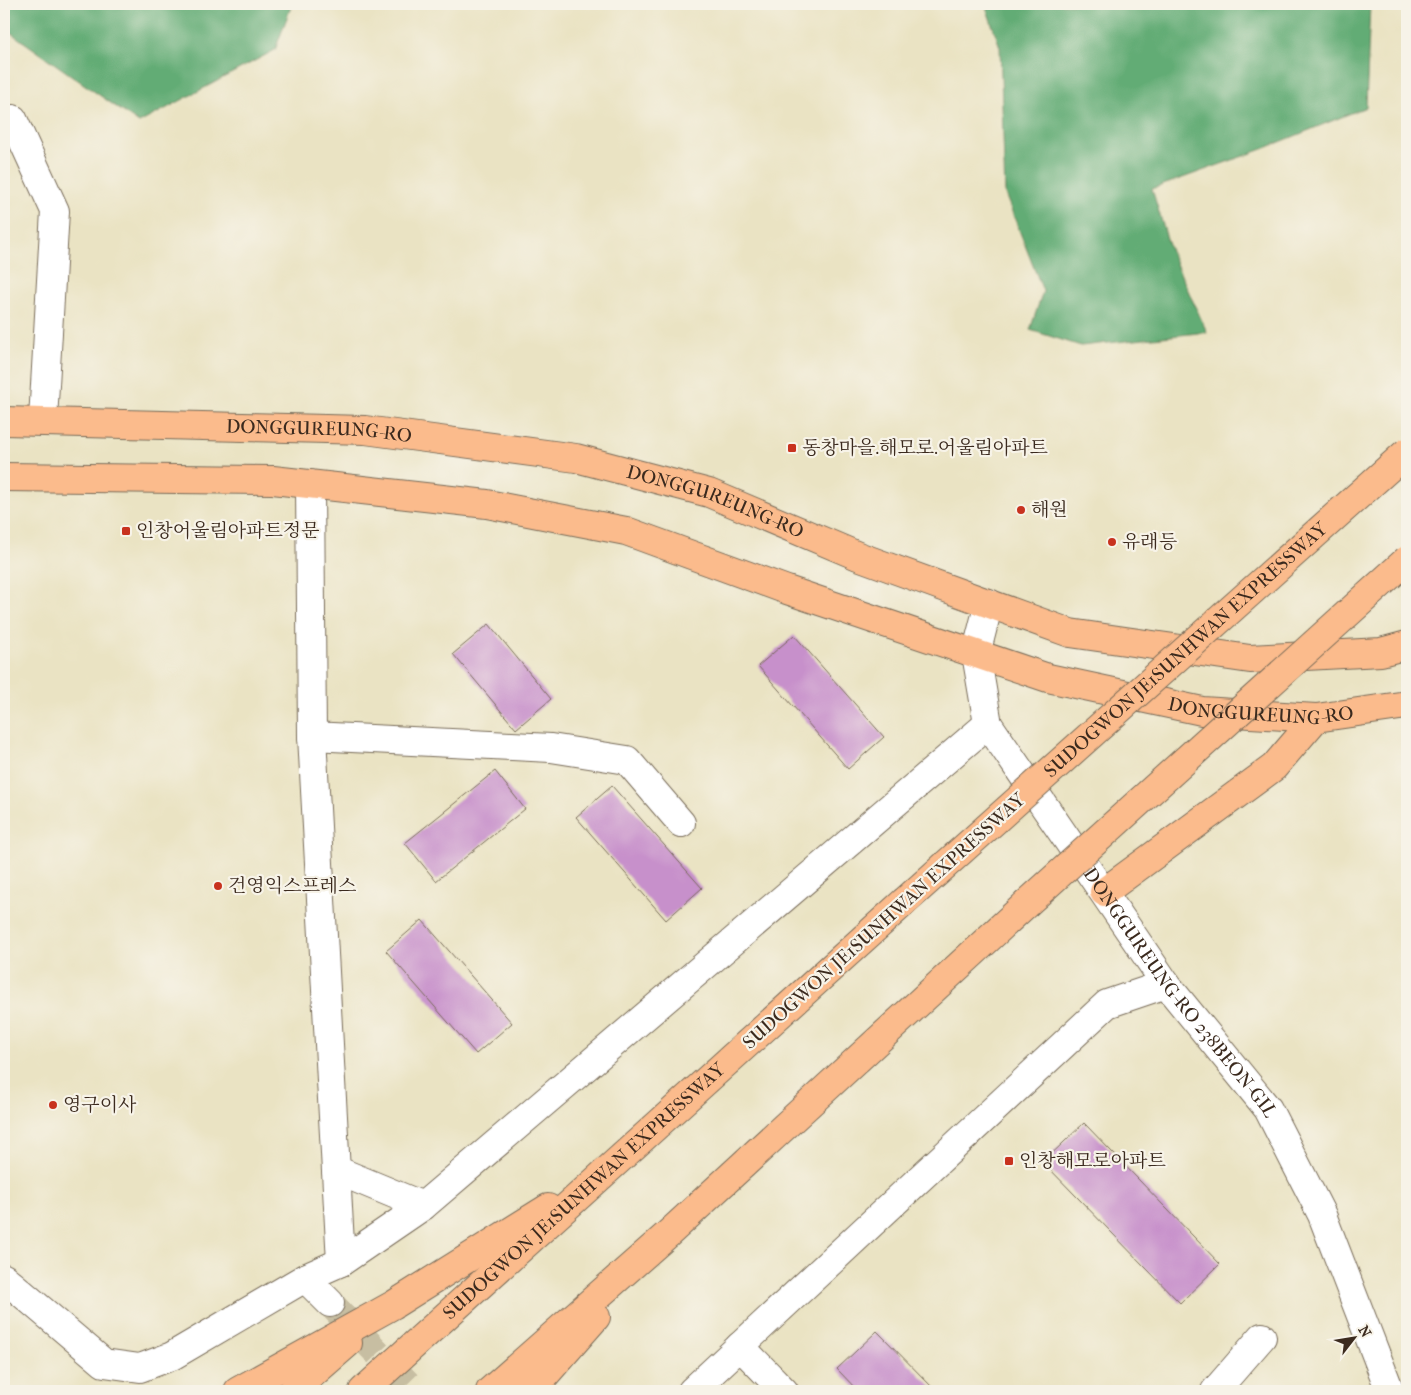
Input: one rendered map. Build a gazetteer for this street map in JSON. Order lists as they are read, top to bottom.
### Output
{
  "streets": {
    "main road": ["DONGGUREUNG-RO", "SUDOGWON JE1SUNHWAN EXPRESSWAY"],
    "street": ["DONGGUREUNG-RO 238BEON-GIL"]
  },
  "crossings": [
    ["DONGGUREUNG-RO", "DONGGUREUNG-RO 238BEON-GIL"]
  ],
  "places": {
    "transit": ["동창마을.해모로.어울림아파트", "인창어울림아파트정문", "인창해모로아파트"],
    "other": [
      "해원",
      "유래등",
      "건영익스프레스",
      "영구이사"
    ]
  },
  "north": "top right"
}
